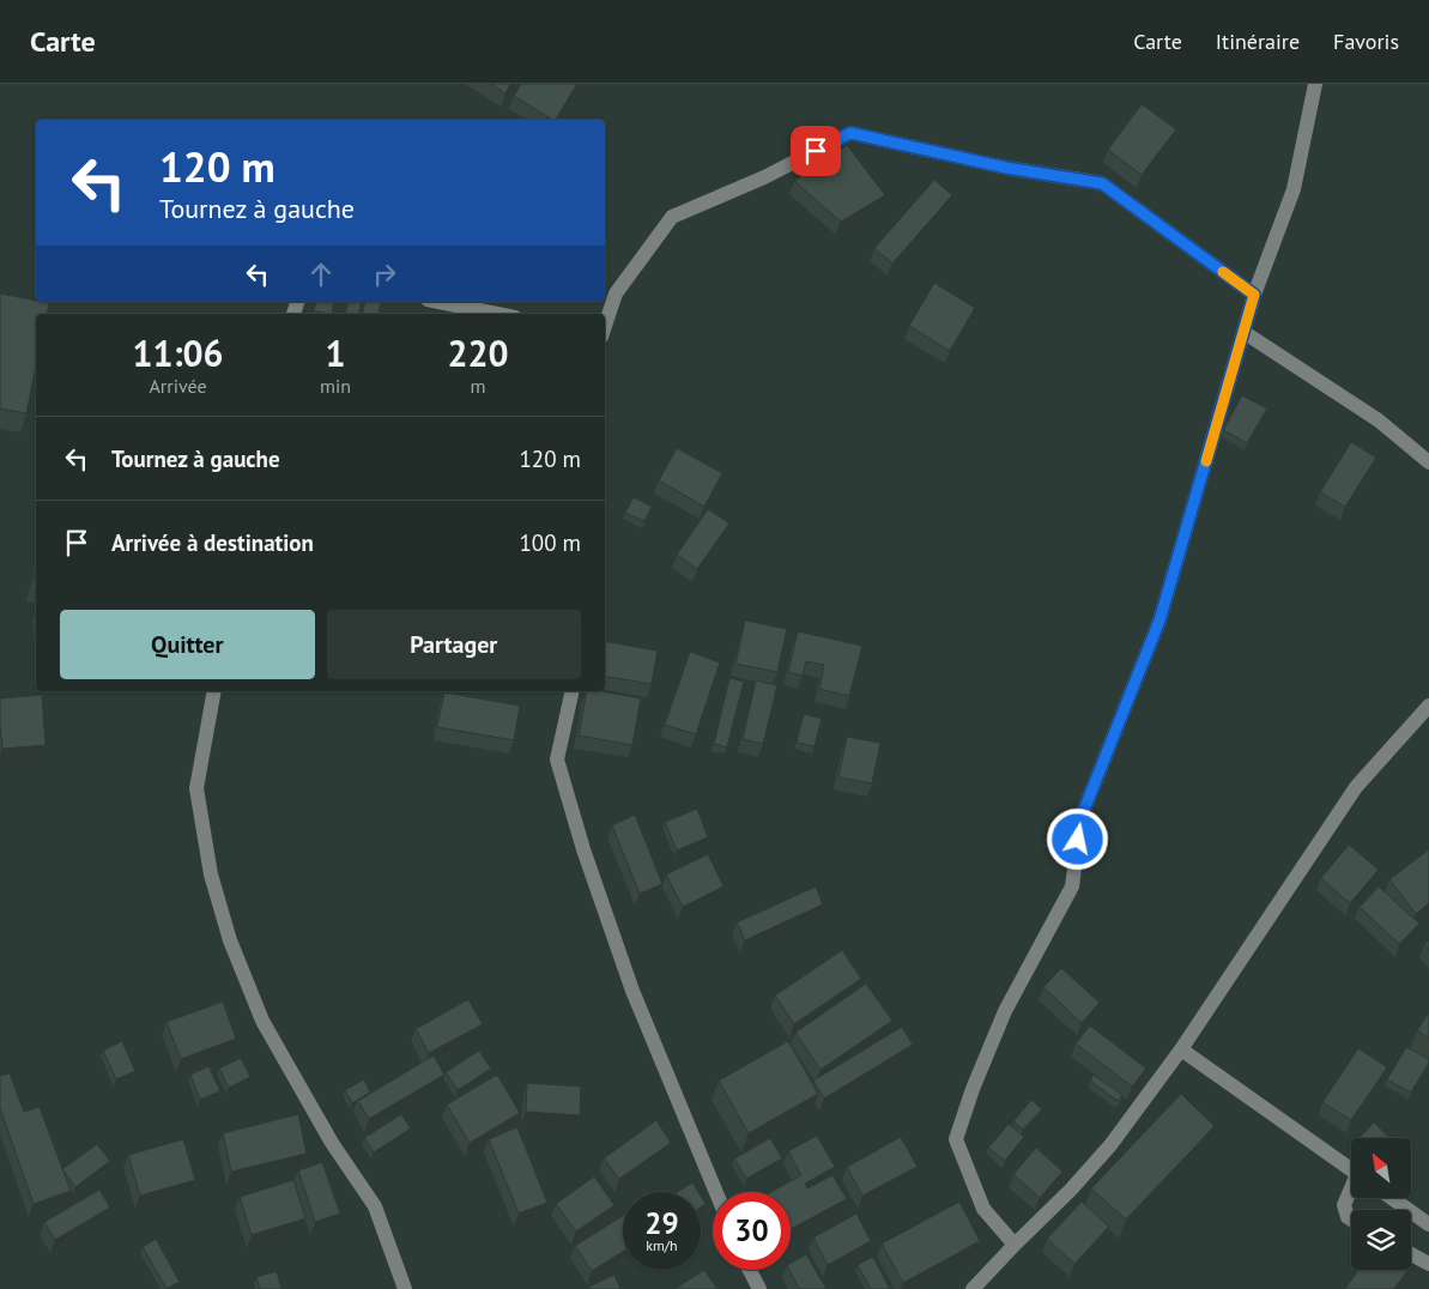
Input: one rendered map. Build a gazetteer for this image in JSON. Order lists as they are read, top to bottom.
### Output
{
  "north": "top left",
  "page": {
    "header": "Carte",
    "nav": ["Carte", "Itinéraire", "Favoris"],
    "turn": ["120 m", "Tournez à gauche"],
    "eta": [
      "11:06",
      "Arrivée",
      "1",
      "min",
      "220",
      "m"
    ],
    "list": [
      {
        "name": "Tournez à gauche",
        "value": "120 m"
      },
      {
        "name": "Arrivée à destination",
        "value": "100 m"
      }
    ],
    "buttons": ["Quitter", "Partager"],
    "speed": "29 km/h",
    "limit": "30"
  }
}
